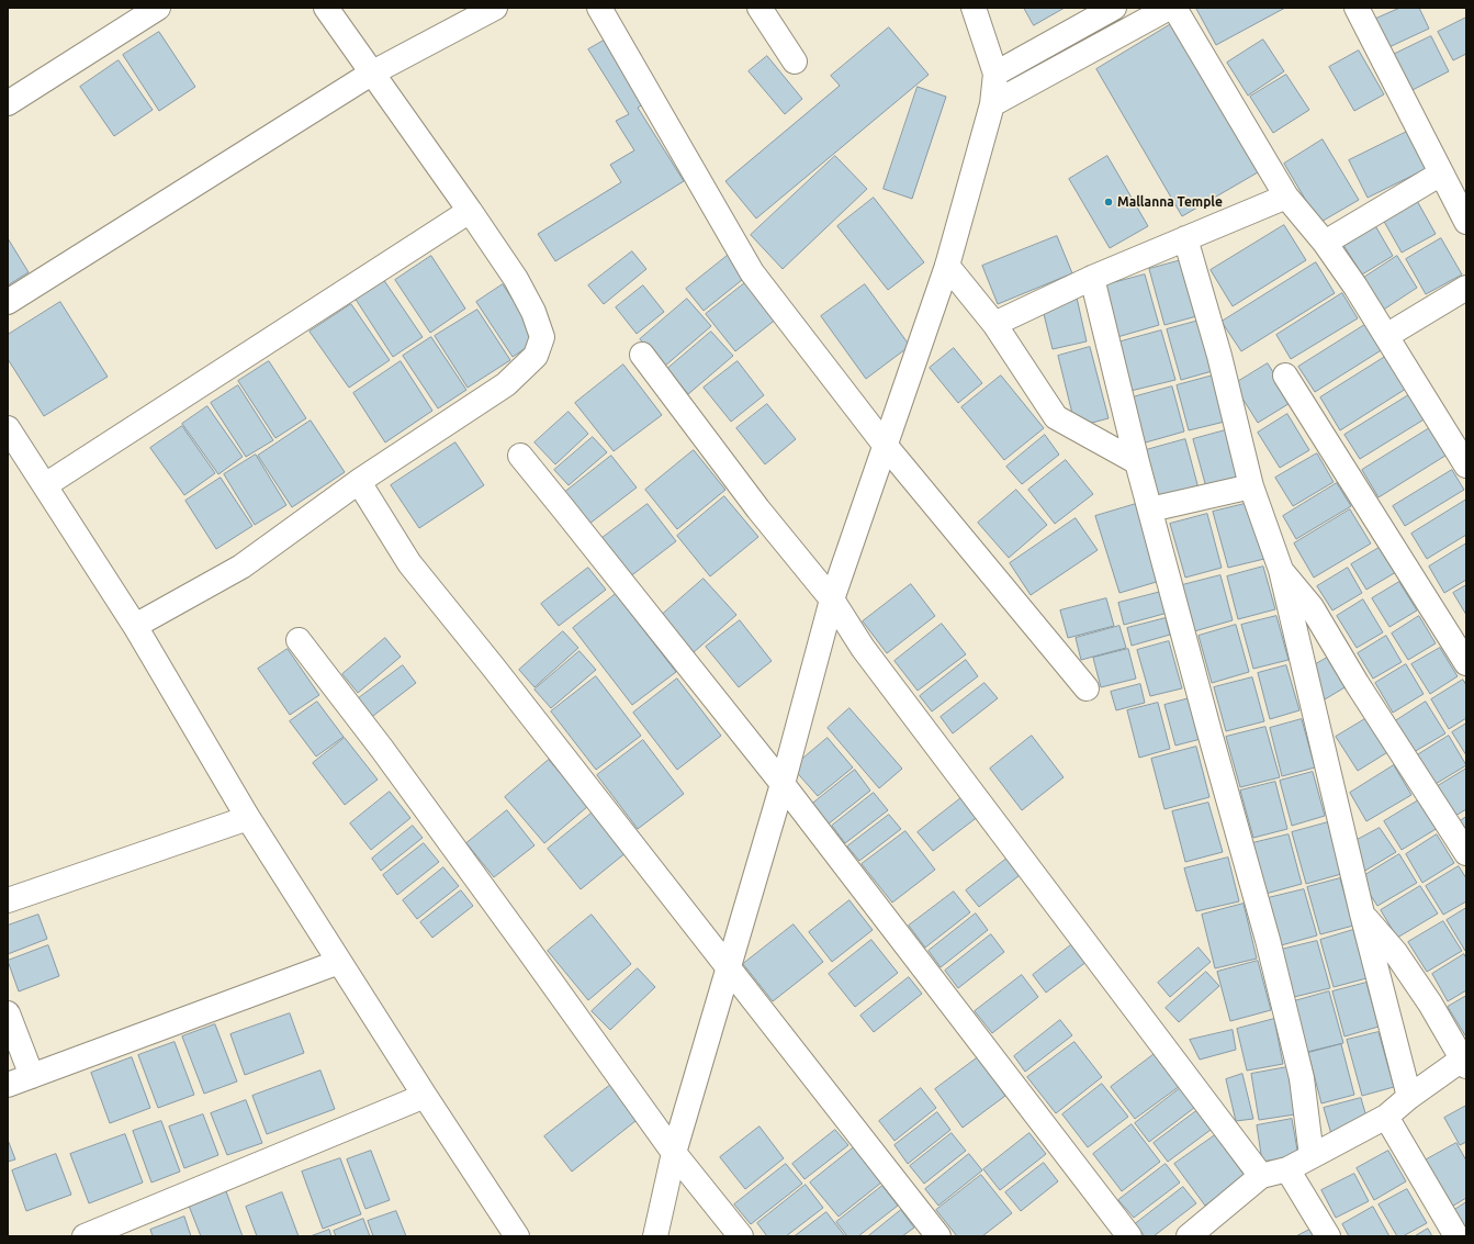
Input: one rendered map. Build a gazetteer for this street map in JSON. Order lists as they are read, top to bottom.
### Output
{
  "places": ["Mallanna Temple"]
}
